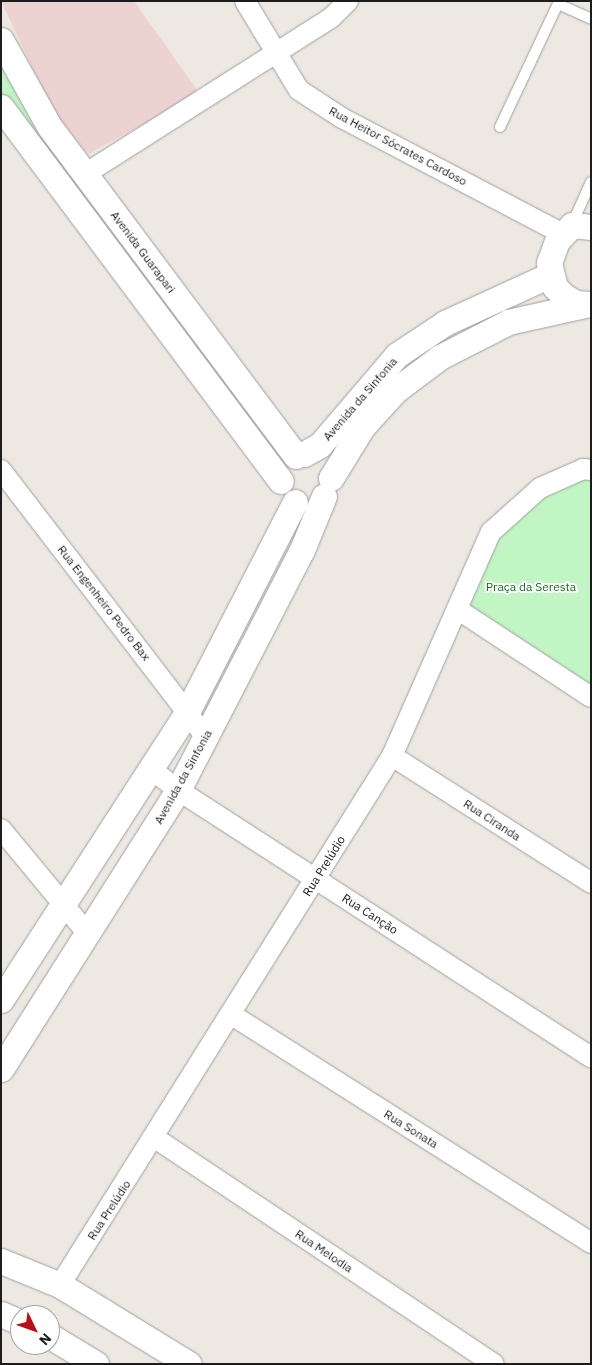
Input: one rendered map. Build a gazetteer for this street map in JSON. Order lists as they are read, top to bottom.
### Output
{
  "streets": {
    "street": [
      "Rua Heitor Sócrates Cardoso",
      "Avenida Guarapari",
      "Avenida da Sinfonia",
      "Rua Engenheiro Pedro Bax",
      "Rua Ciranda",
      "Rua Prelúdio",
      "Rua Canção",
      "Rua Sonata",
      "Rua Melodia"
    ]
  },
  "crossings": [
    ["Avenida Guarapari", "Avenida da Sinfonia"],
    ["Avenida da Sinfonia", "Rua Engenheiro Pedro Bax"],
    ["Avenida da Sinfonia", "Rua Canção"],
    ["Rua Ciranda", "Rua Prelúdio"],
    ["Rua Prelúdio", "Rua Canção"],
    ["Rua Prelúdio", "Rua Sonata"],
    ["Rua Prelúdio", "Rua Melodia"]
  ],
  "parks": ["Praça da Seresta"],
  "north": "bottom right"
}
